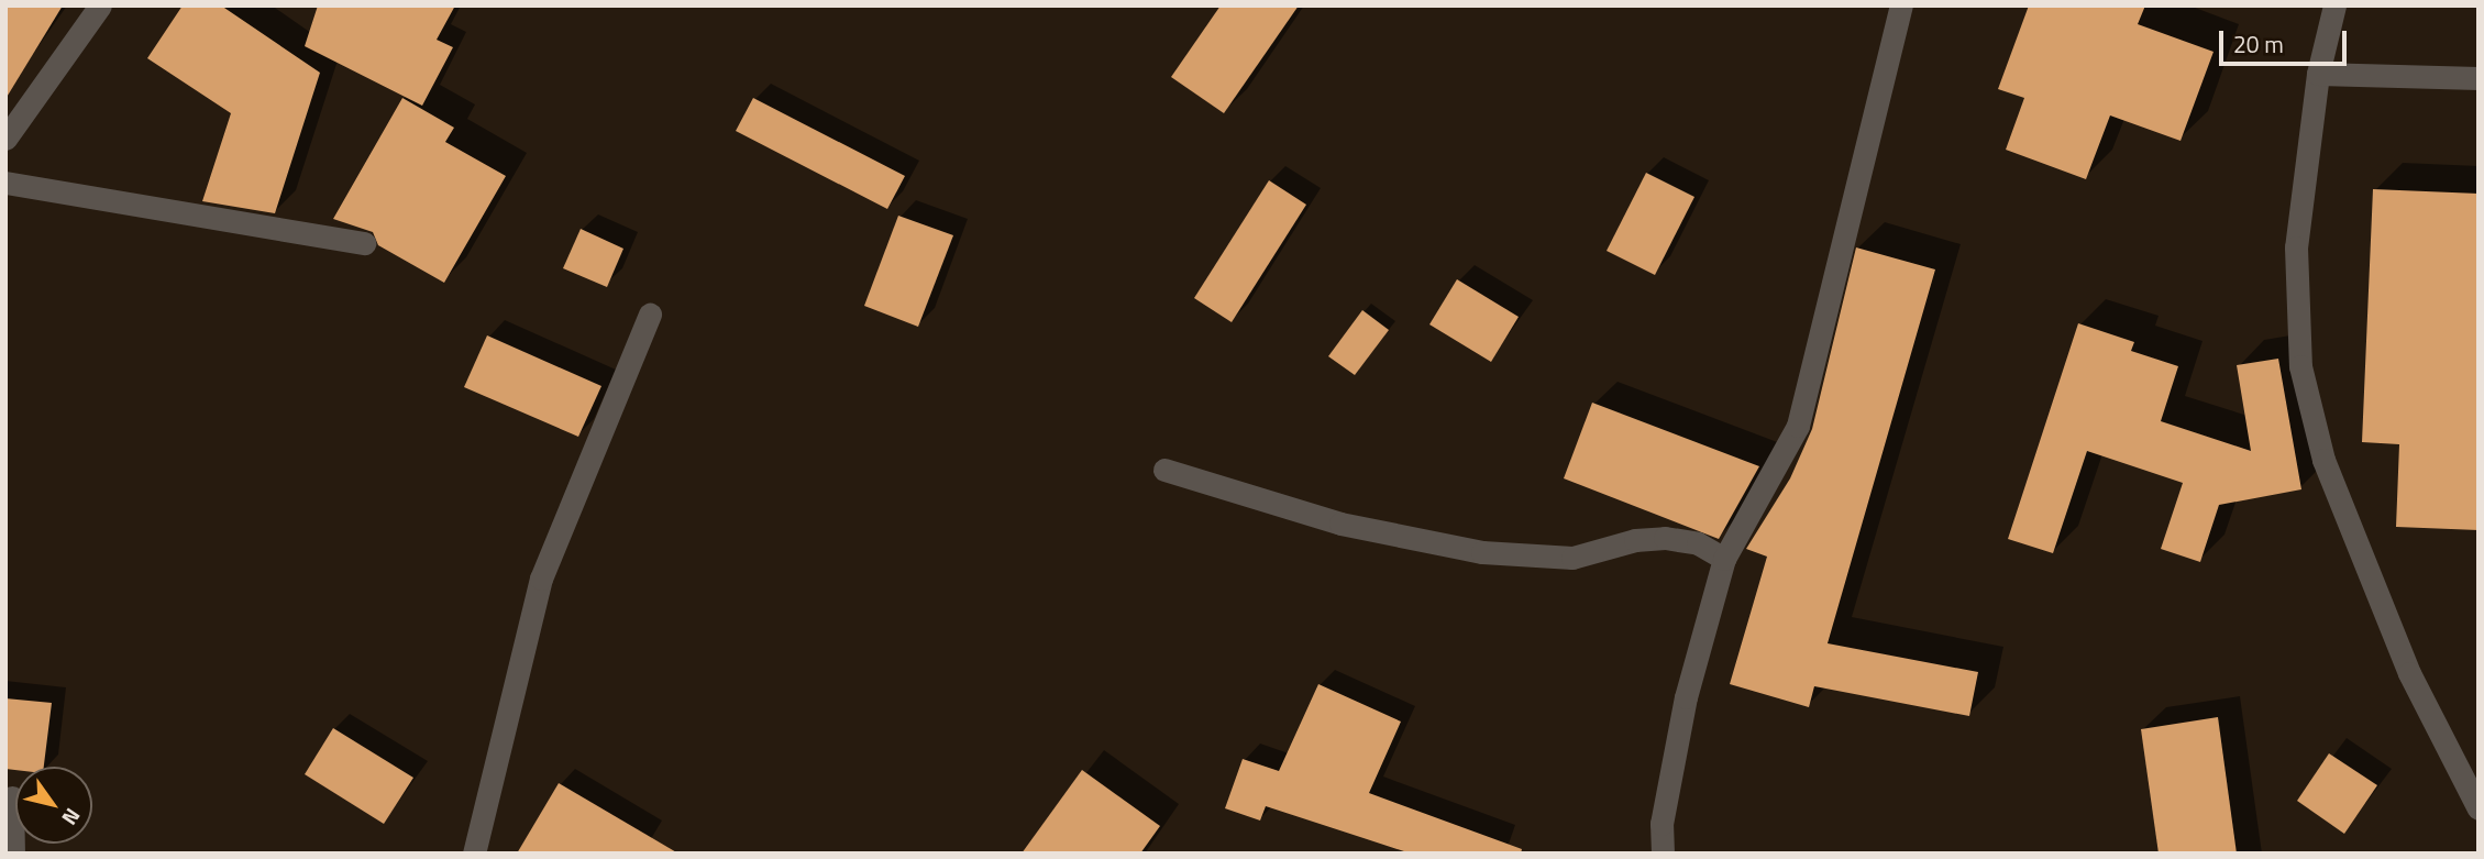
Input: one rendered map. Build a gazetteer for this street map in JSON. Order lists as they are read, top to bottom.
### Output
{
  "scale_bar": "20 m",
  "north": "bottom right"
}
